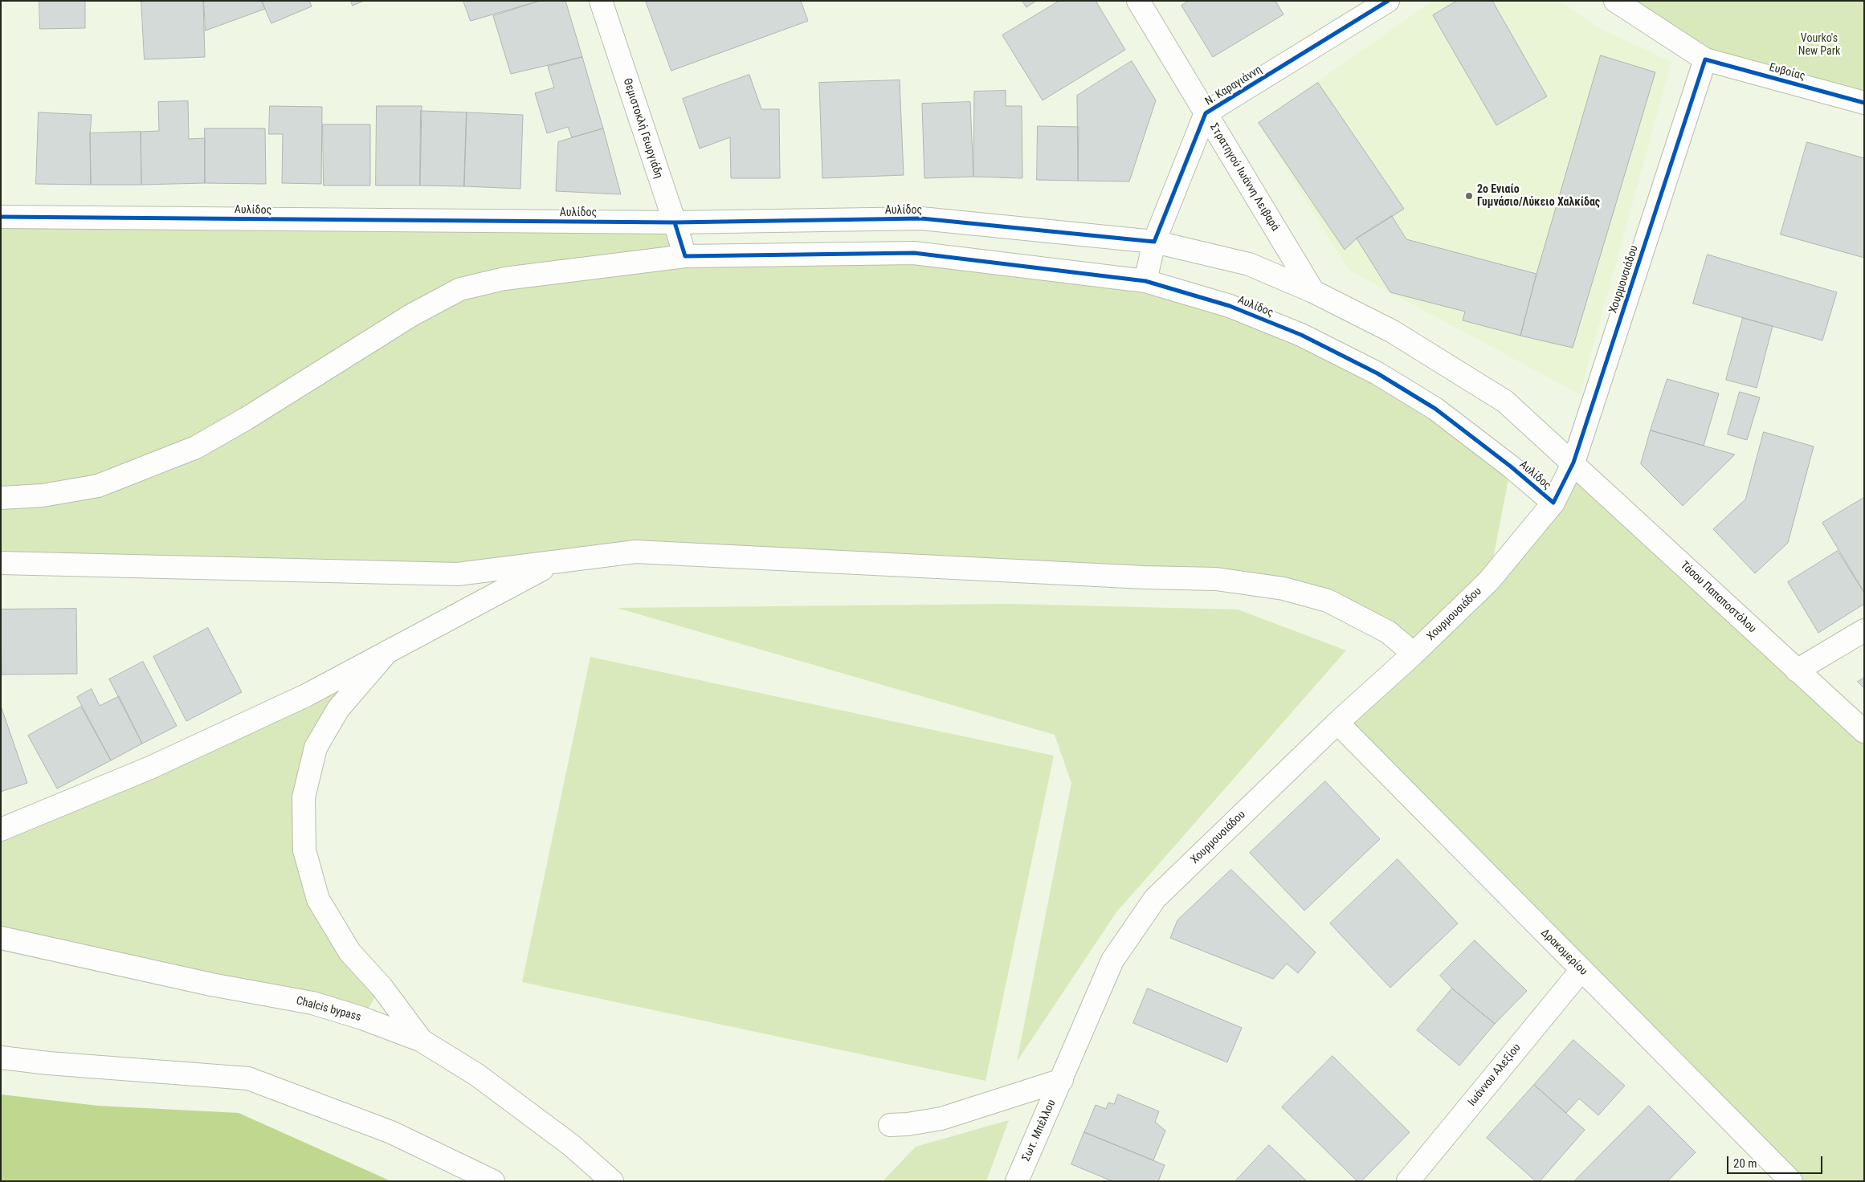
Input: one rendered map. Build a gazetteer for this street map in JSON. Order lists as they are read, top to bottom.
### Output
{
  "streets": {
    "street": [
      "Ευβοίας",
      "Ν. Καραγιάννη",
      "Θεμιστοκλή Γεωργιάδη",
      "Στρατηγού Ιωάννη Λειβαρά",
      "Αυλίδος",
      "Χουρμουσιάδου",
      "Τάσου Παπαποστόλου",
      "Δρακομερίου",
      "Chalcis bypass",
      "Ιωάννου Αλεξίου",
      "Σωτ. Μπέλλου"
    ]
  },
  "crossings": [
    ["Ευβοίας", "Χουρμουσιάδου"],
    ["Ν. Καραγιάννη", "Στρατηγού Ιωάννη Λειβαρά"],
    ["Ν. Καραγιάννη", "Αυλίδος"],
    ["Θεμιστοκλή Γεωργιάδη", "Αυλίδος"],
    ["Στρατηγού Ιωάννη Λειβαρά", "Αυλίδος"],
    ["Αυλίδος", "Χουρμουσιάδου"],
    ["Αυλίδος", "Τάσου Παπαποστόλου"],
    ["Χουρμουσιάδου", "Τάσου Παπαποστόλου"],
    ["Χουρμουσιάδου", "Δρακομερίου"],
    ["Χουρμουσιάδου", "Σωτ. Μπέλλου"],
    ["Δρακομερίου", "Ιωάννου Αλεξίου"]
  ],
  "parks": ["Vourko's New Park"],
  "places": ["2ο Ενιαίο Γυμνάσιο/Λύκειο Χαλκίδας"],
  "scale_bar": "20 m"
}
